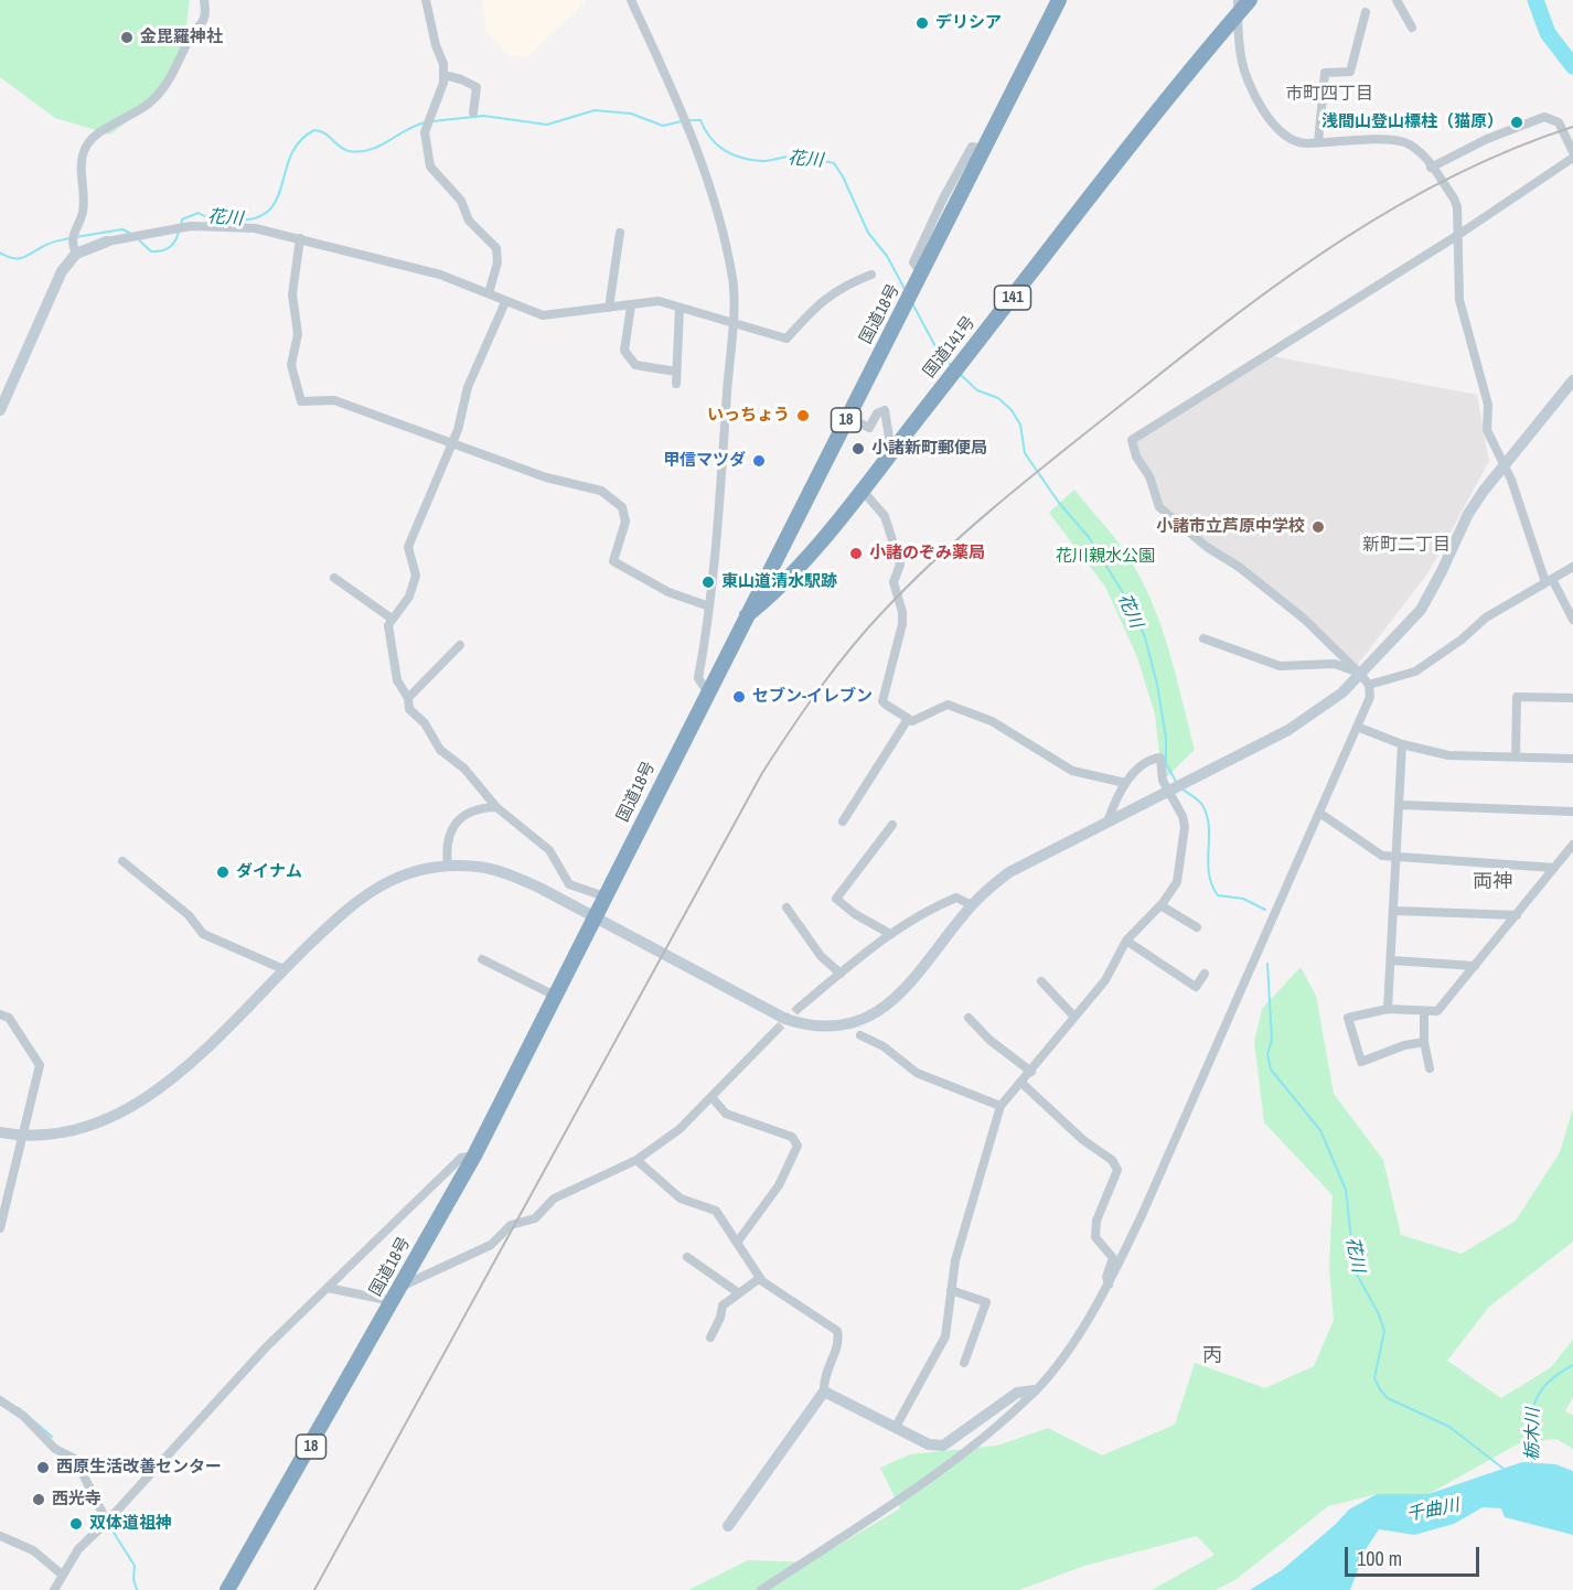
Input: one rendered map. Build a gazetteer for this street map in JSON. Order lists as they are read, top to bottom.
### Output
{
  "streets": {
    "highway": [
      "141",
      "国道18号",
      "国道141号",
      "18"
    ]
  },
  "crossings": [
    ["国道18号", "国道141号"]
  ],
  "districts": [
    "市町四丁目",
    "新町二丁目",
    "両神",
    "丙"
  ],
  "water": ["花川", "栃木川", "千曲川"],
  "parks": ["花川親水公園"],
  "places": [
    "デリシア",
    "金毘羅神社",
    "浅間山登山標柱（猫原）",
    "いっちょう",
    "小諸新町郵便局",
    "甲信マツダ",
    "小諸市立芦原中学校",
    "小諸のぞみ薬局",
    "東山道清水駅跡",
    "セブン-イレブン",
    "ダイナム",
    "西原生活改善センター",
    "西光寺",
    "双体道祖神"
  ],
  "scale_bar": "100 m"
}
